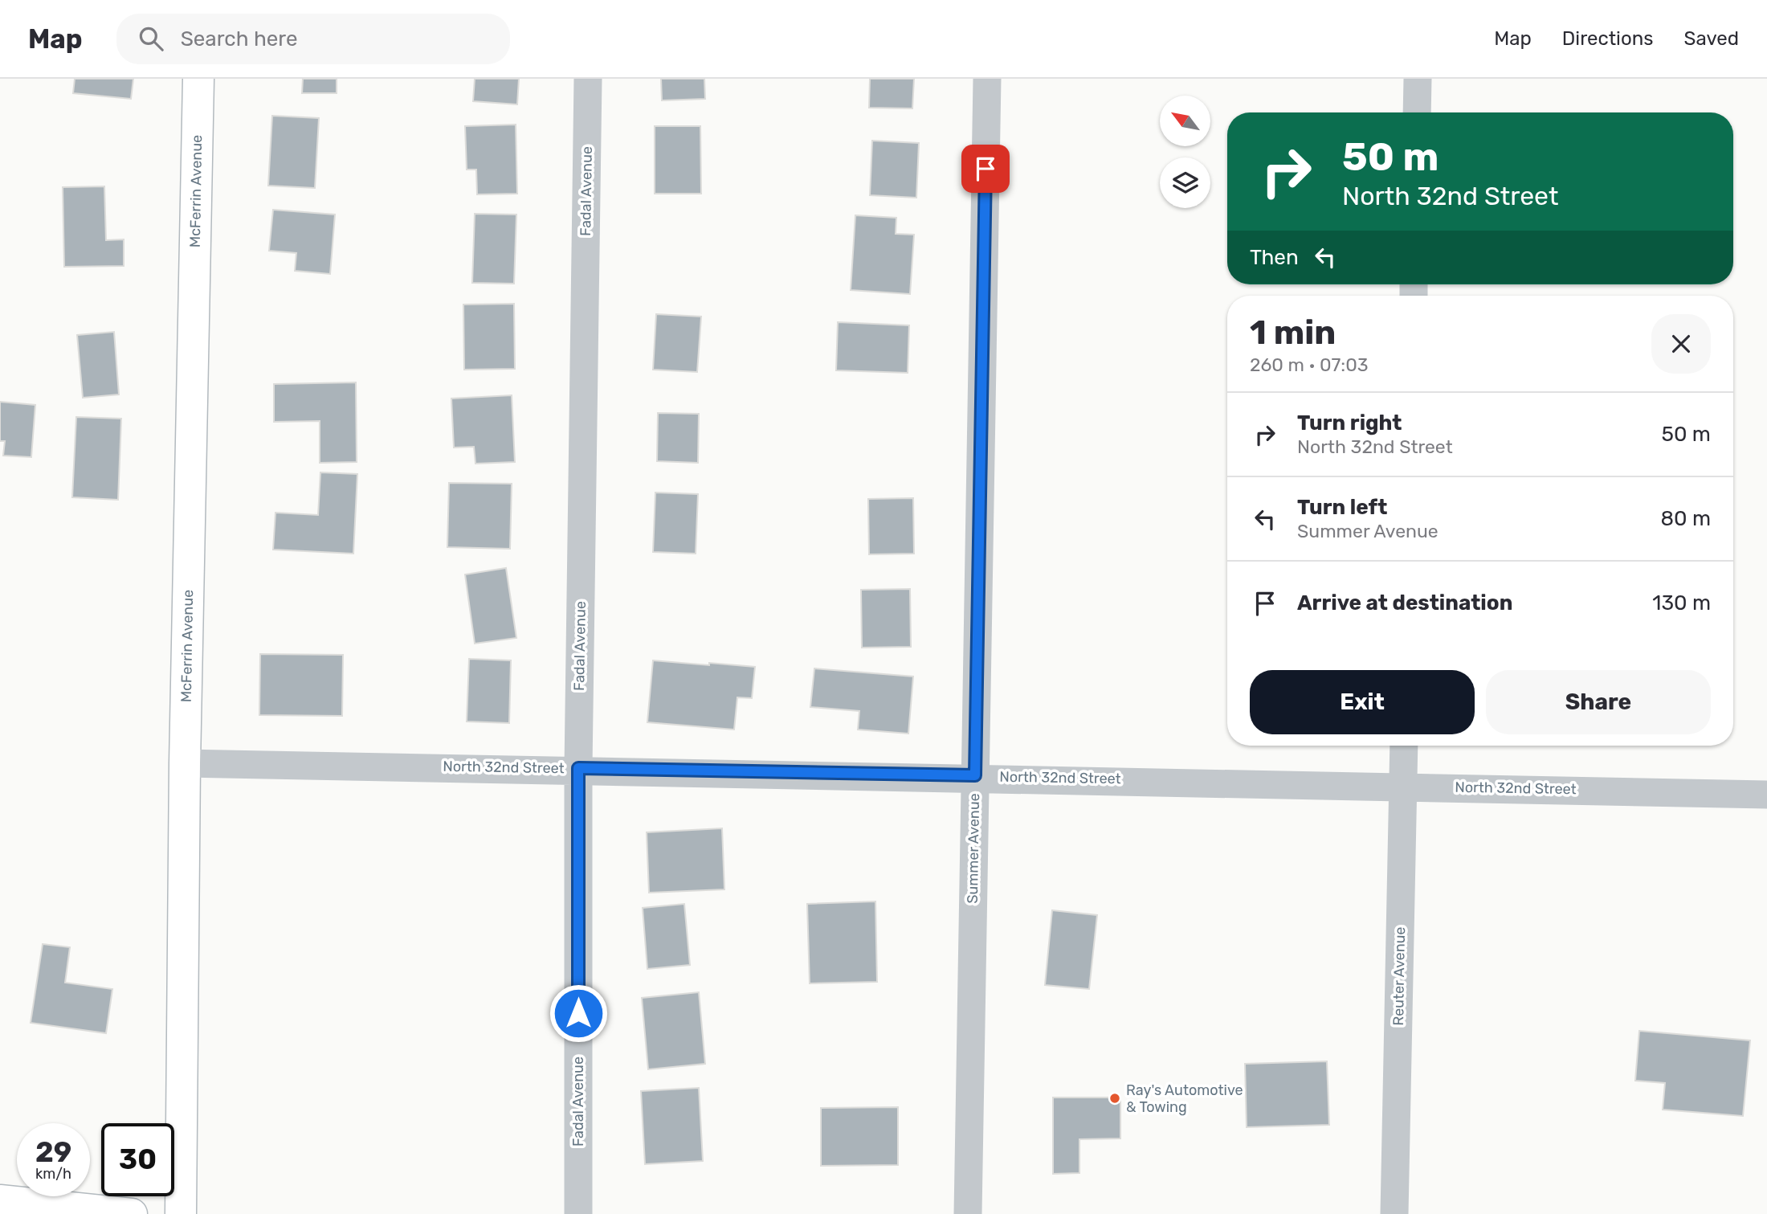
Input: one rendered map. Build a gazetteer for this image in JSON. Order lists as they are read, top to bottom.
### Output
{
  "streets": {
    "street": [
      "McFerrin Avenue",
      "Fadal Avenue",
      "North 32nd Street",
      "Summer Avenue",
      "Reuter Avenue"
    ]
  },
  "crossings": [
    ["McFerrin Avenue", "North 32nd Street"],
    ["Fadal Avenue", "North 32nd Street"],
    ["North 32nd Street", "Summer Avenue"],
    ["North 32nd Street", "Reuter Avenue"]
  ],
  "places": ["Ray's Automotive & Towing"],
  "north": "top left",
  "page": {
    "header": "Map",
    "search": "Search here",
    "nav": ["Map", "Directions", "Saved"],
    "turn": ["50 m", "North 32nd Street"],
    "then": "Then",
    "heading": ["1 min", "260 m · 07:03"],
    "list": [
      {
        "name": "Turn right",
        "note": "North 32nd Street",
        "value": "50 m"
      },
      {
        "name": "Turn left",
        "note": "Summer Avenue",
        "value": "80 m"
      },
      {
        "name": "Arrive at destination",
        "value": "130 m"
      }
    ],
    "buttons": ["Exit", "Share"],
    "speed": "29 km/h",
    "limit": "30"
  }
}
